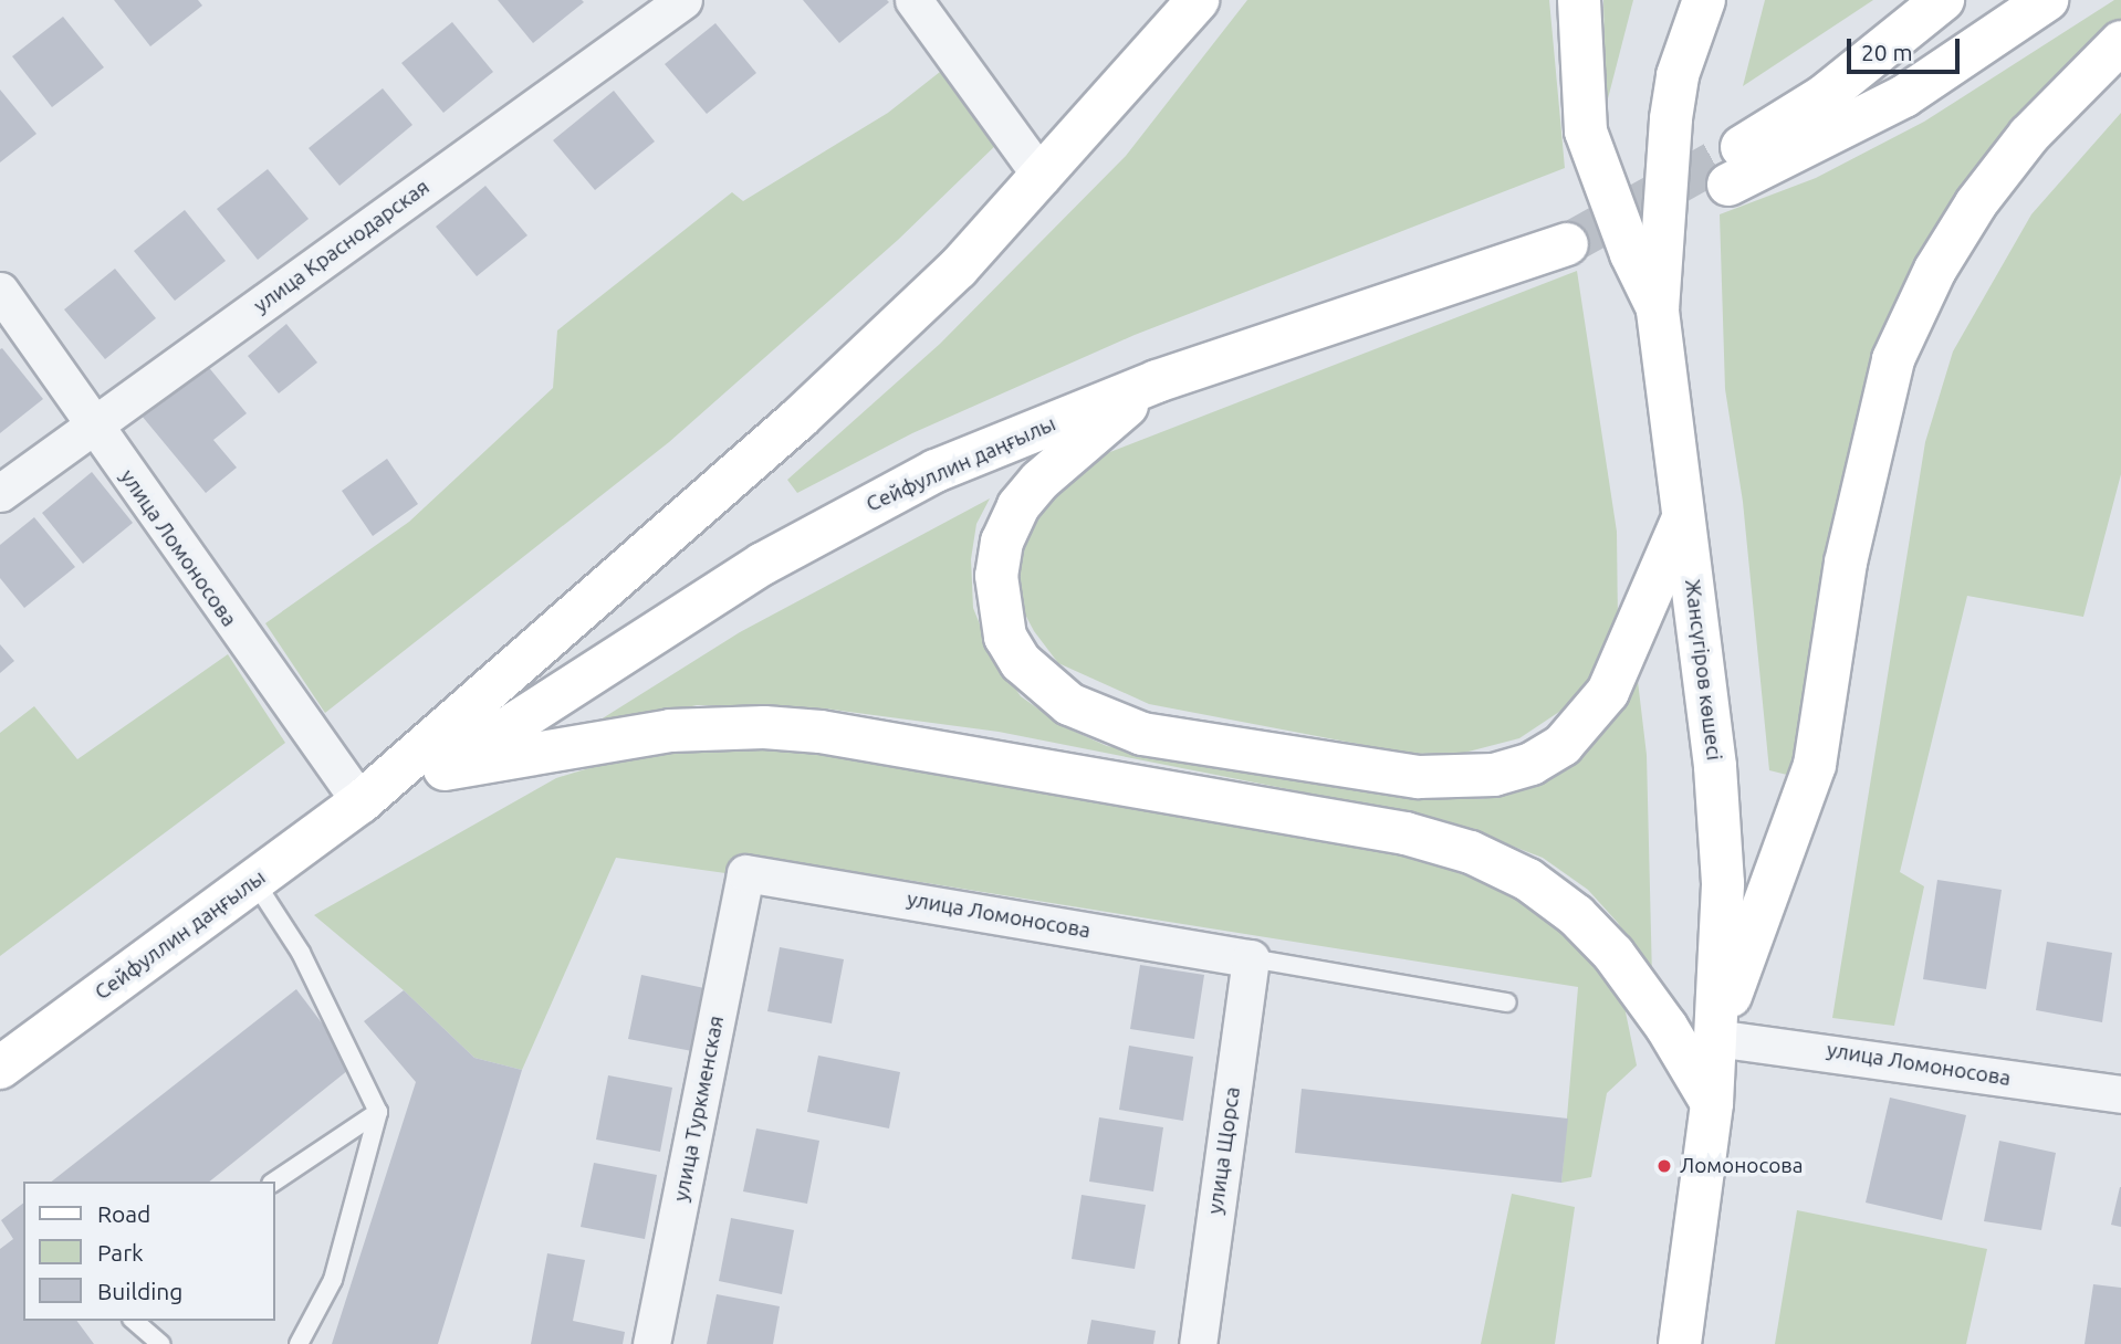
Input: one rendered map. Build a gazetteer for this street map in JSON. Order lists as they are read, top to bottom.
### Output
{
  "streets": {
    "main road": ["Сейфуллин даңғылы", "Жансүгіров көшесі"],
    "street": [
      "улица Краснодарская",
      "улица Ломоносова",
      "улица Туркменская",
      "улица Щорса"
    ]
  },
  "crossings": [
    ["улица Краснодарская", "улица Ломоносова"],
    ["Сейфуллин даңғылы", "улица Ломоносова"],
    ["улица Ломоносова", "Жансүгіров көшесі"],
    ["улица Ломоносова", "улица Туркменская"],
    ["улица Ломоносова", "улица Щорса"]
  ],
  "places": ["Ломоносова"],
  "legend": ["Road", "Park", "Building"],
  "scale_bar": "20 m"
}
